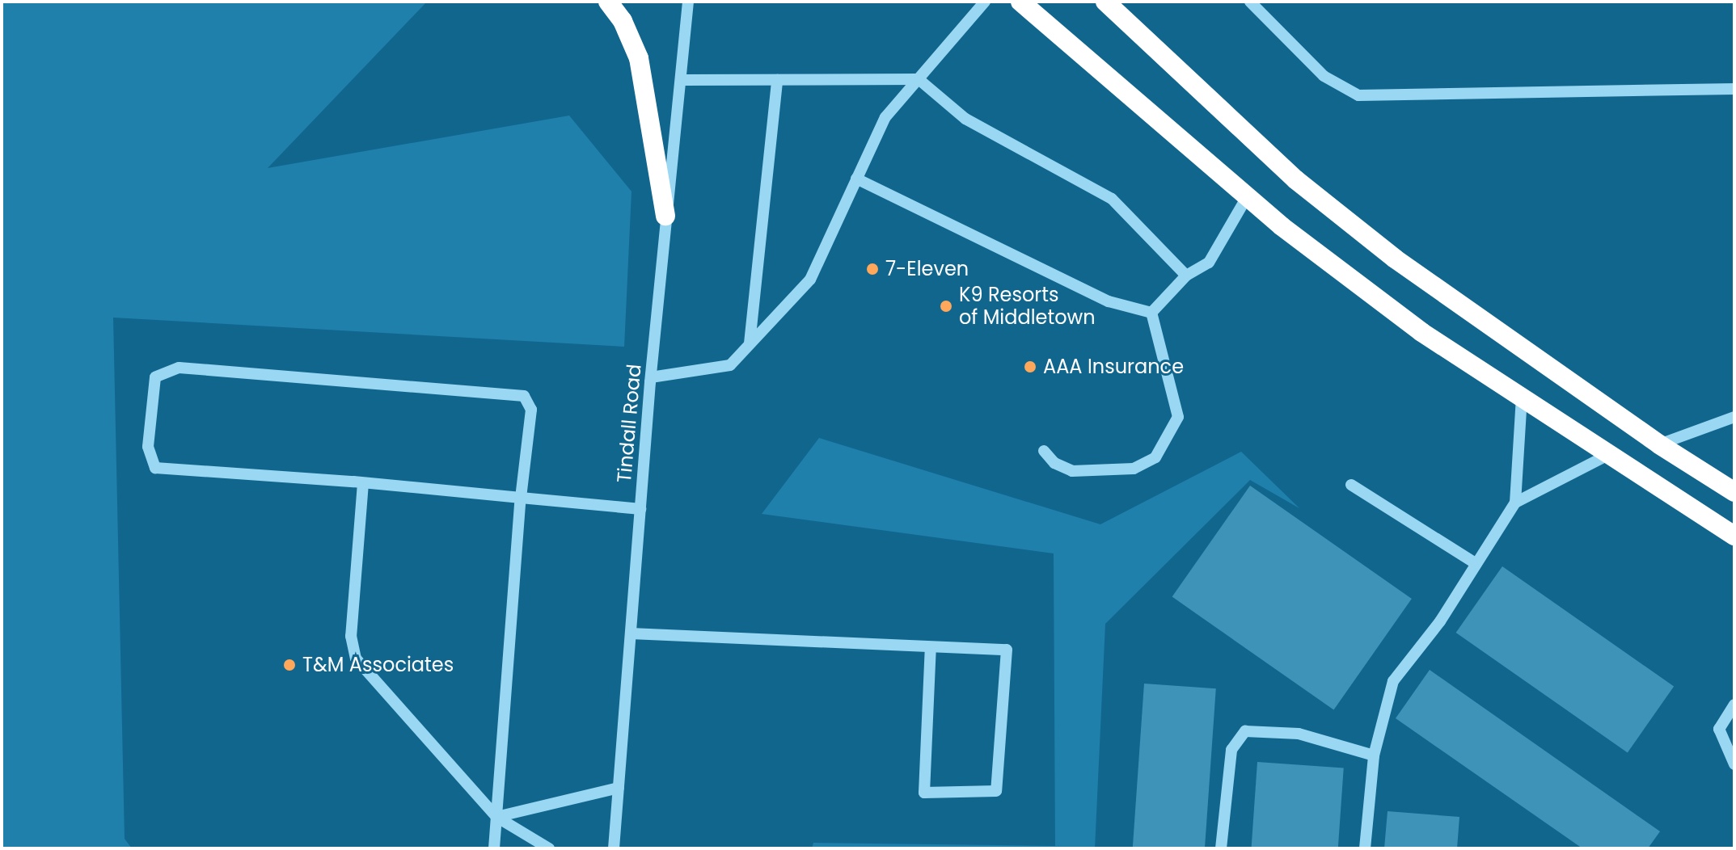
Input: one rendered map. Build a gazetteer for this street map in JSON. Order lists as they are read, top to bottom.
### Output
{
  "streets": {
    "street": ["Tindall Road"]
  },
  "places": [
    "7-Eleven",
    "K9 Resorts of Middletown",
    "AAA Insurance",
    "T&M Associates"
  ]
}
